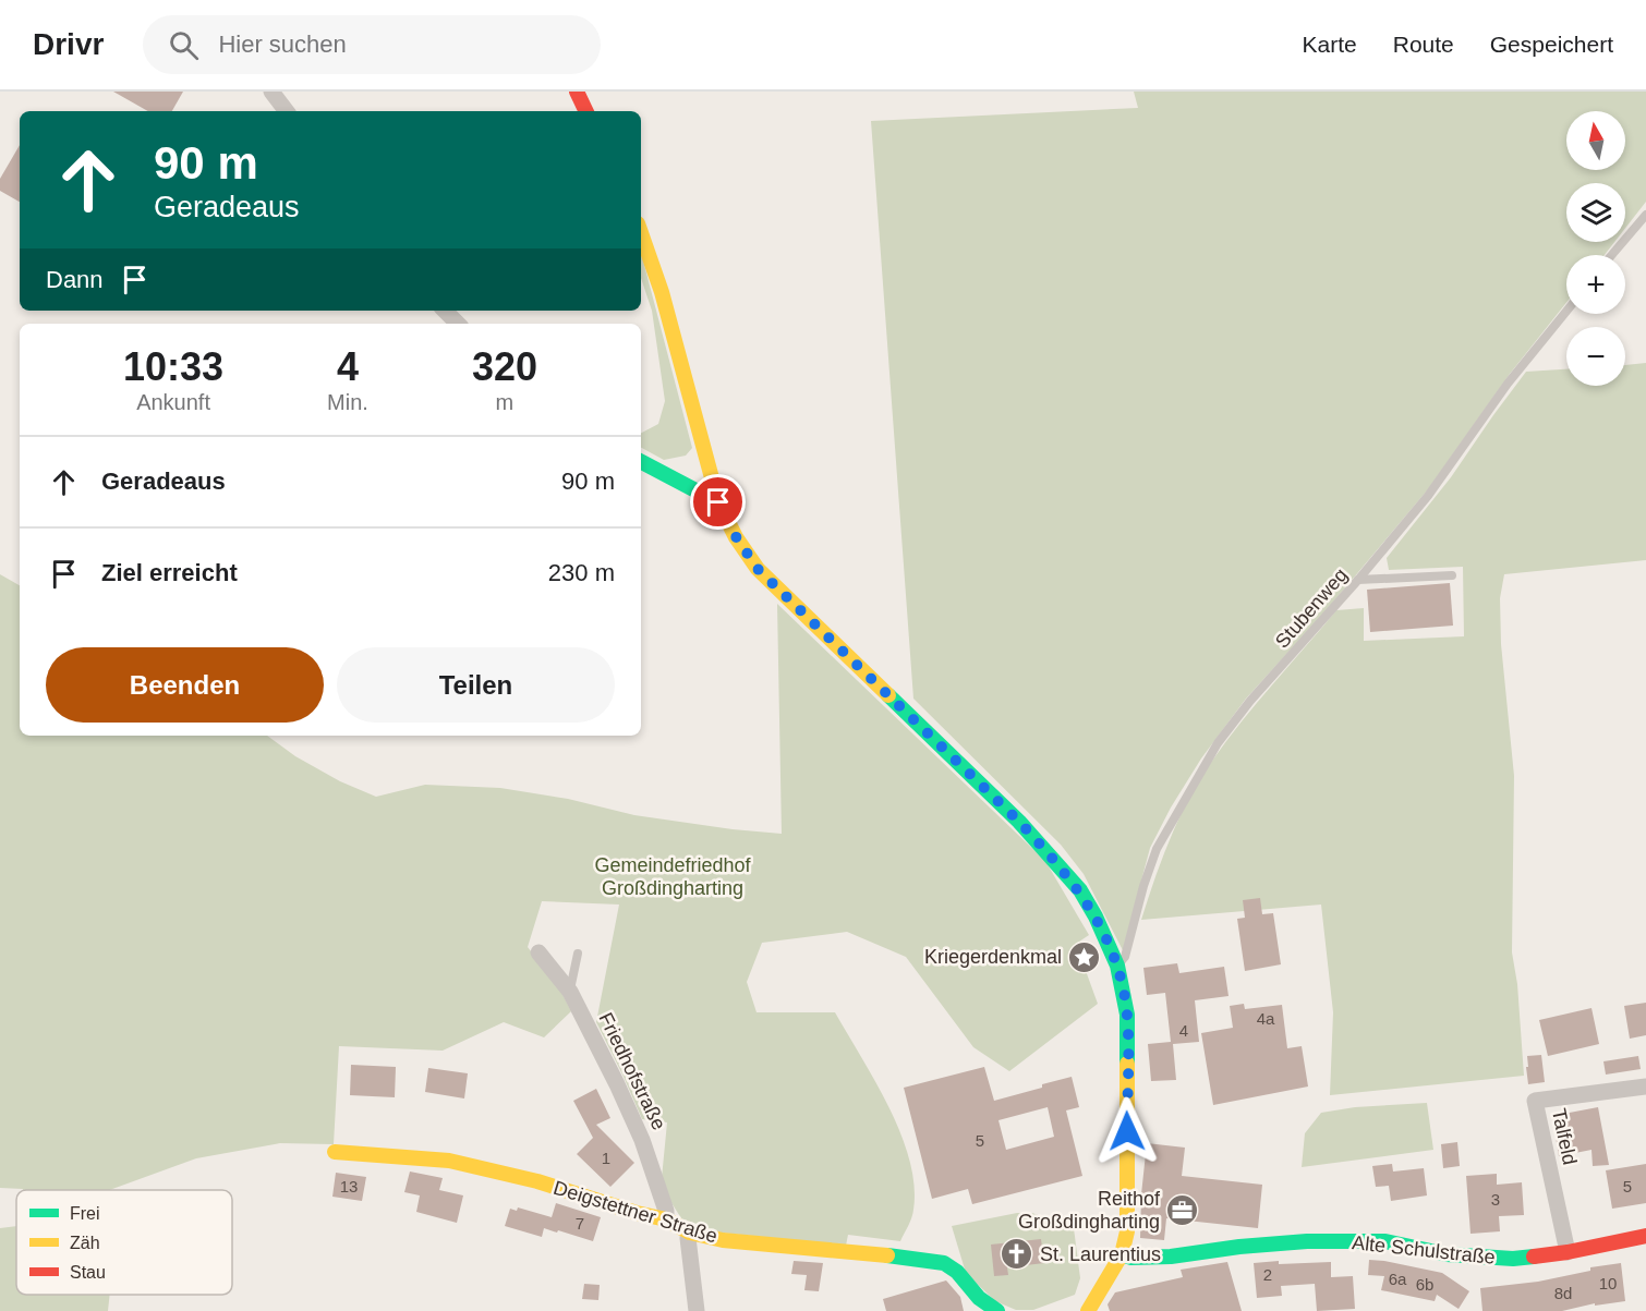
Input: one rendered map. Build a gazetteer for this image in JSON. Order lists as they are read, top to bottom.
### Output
{
  "streets": {
    "street": [
      "Friedhofstraße",
      "Talfeld",
      "Deigstettner Straße",
      "Alte Schulstraße"
    ],
    "lane": ["Stubenweg"]
  },
  "crossings": [
    ["Friedhofstraße", "Deigstettner Straße"],
    ["Talfeld", "Alte Schulstraße"]
  ],
  "parks": ["Gemeindefriedhof Großdingharting"],
  "places": {
    "place": ["Kriegerdenkmal"],
    "office": ["Reithof Großdingharting"],
    "church": ["St. Laurentius"]
  },
  "house_numbers": [
    "4a",
    "4",
    "5",
    "1",
    "13",
    "5",
    "3",
    "7",
    "2",
    "6a",
    "10",
    "6b",
    "8d"
  ],
  "legend": ["Frei", "Zäh", "Stau"],
  "north": "top",
  "page": {
    "header": "Drivr",
    "search": "Hier suchen",
    "nav": ["Karte", "Route", "Gespeichert"],
    "map_buttons": ["+", "−"],
    "turn": ["90 m", "Geradeaus"],
    "then": "Dann",
    "eta": [
      "10:33",
      "Ankunft",
      "4",
      "Min.",
      "320",
      "m"
    ],
    "list": [
      {
        "name": "Geradeaus",
        "value": "90 m"
      },
      {
        "name": "Ziel erreicht",
        "value": "230 m"
      }
    ],
    "buttons": ["Beenden", "Teilen"]
  }
}
